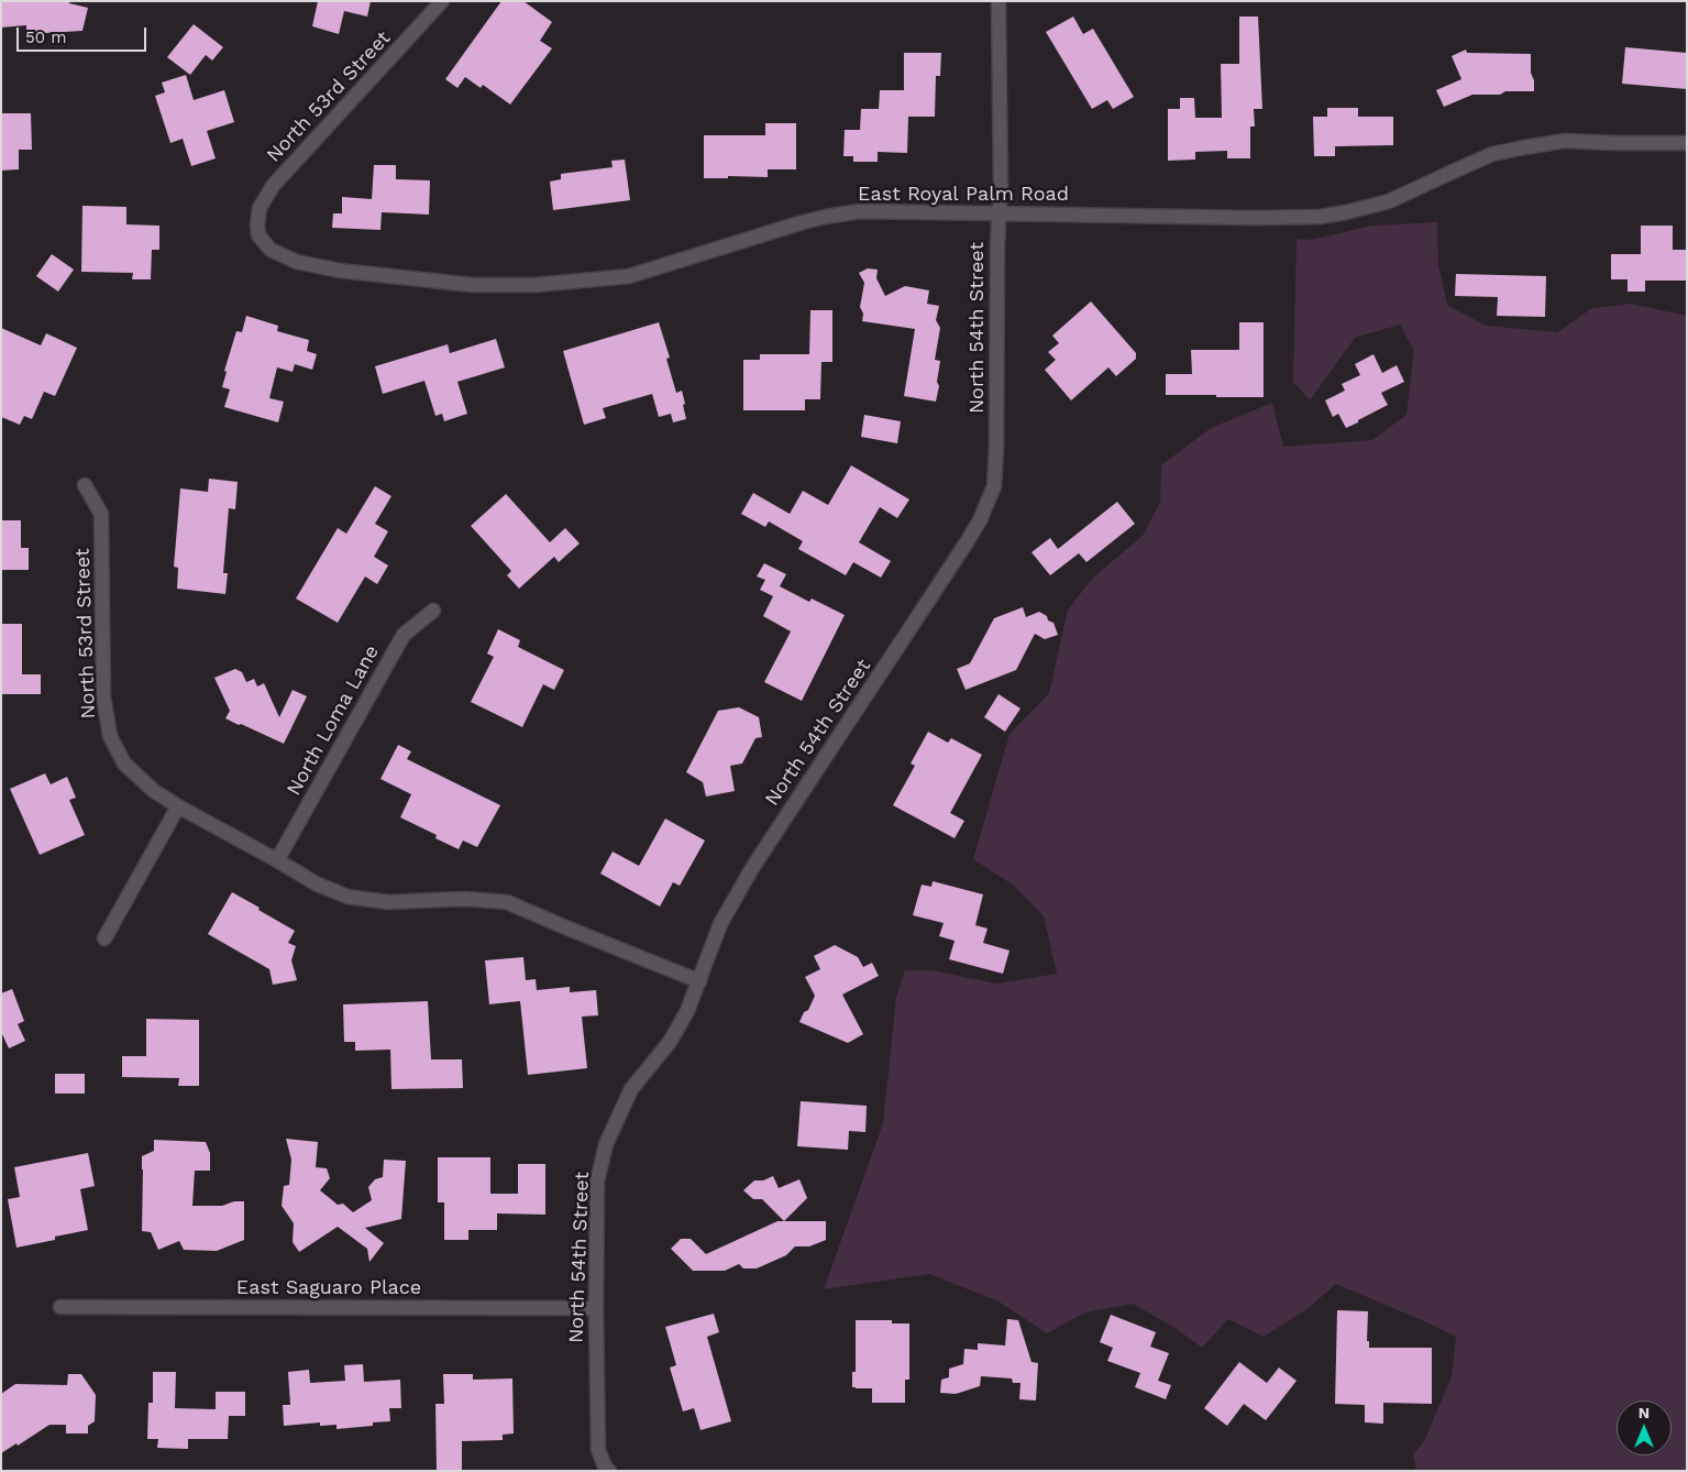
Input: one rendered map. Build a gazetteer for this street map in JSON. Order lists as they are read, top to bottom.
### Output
{
  "streets": {
    "street": [
      "North 53rd Street",
      "East Royal Palm Road",
      "North 54th Street",
      "North Loma Lane",
      "East Saguaro Place"
    ]
  },
  "crossings": [
    ["North 53rd Street", "East Royal Palm Road"],
    ["North 53rd Street", "North 54th Street"],
    ["North 53rd Street", "North Loma Lane"],
    ["East Royal Palm Road", "North 54th Street"],
    ["North 54th Street", "East Saguaro Place"]
  ],
  "scale_bar": "50 m",
  "north": "top"
}
